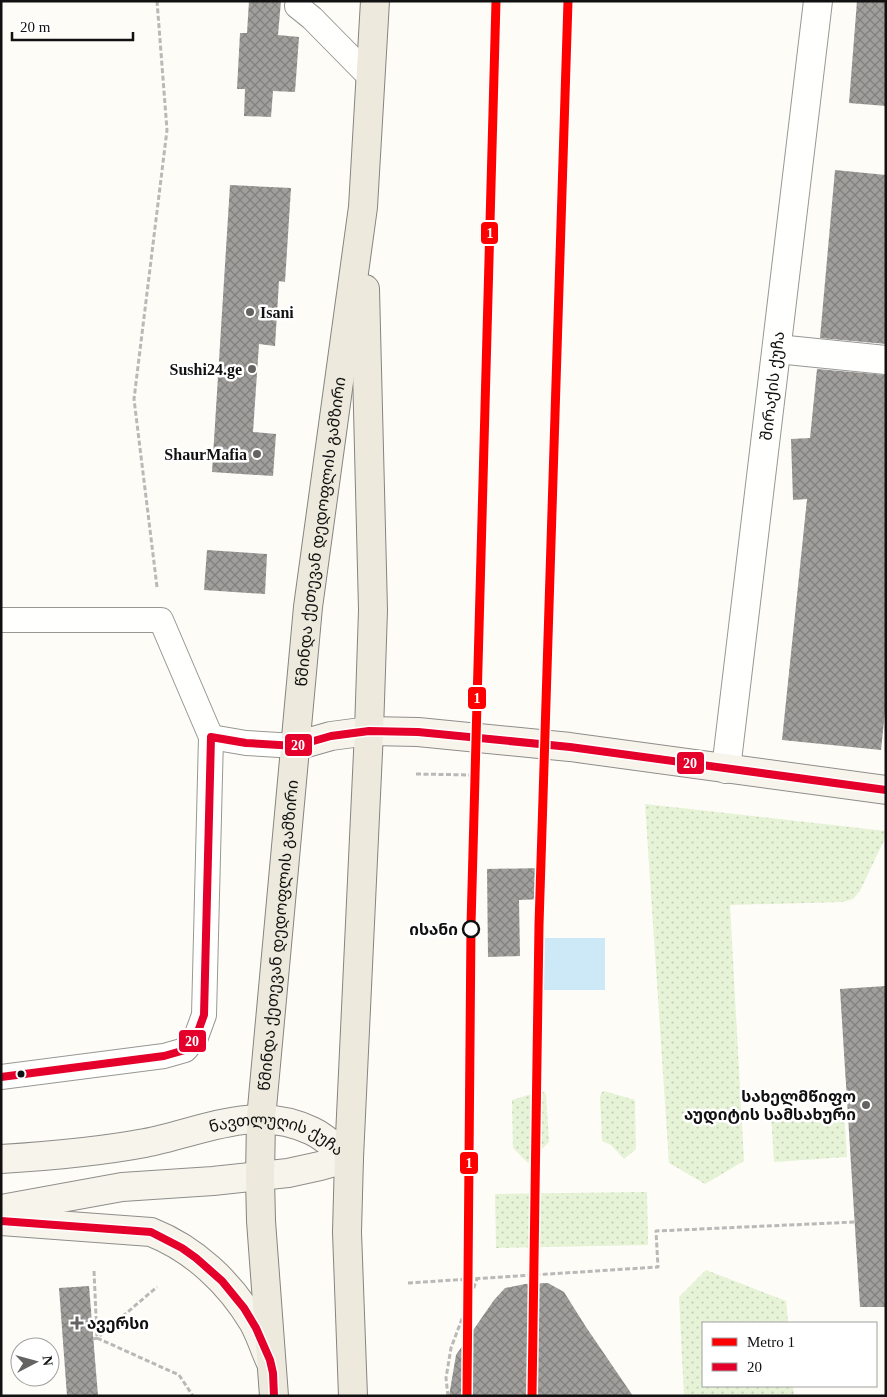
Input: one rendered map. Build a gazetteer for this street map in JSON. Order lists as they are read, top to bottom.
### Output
{
  "streets": {
    "main road": ["წმინდა ქეთევან დედოფლის გამზირი", "ნავთლუღის ქუჩა"],
    "street": ["შირაქის ქუჩა"]
  },
  "crossings": [
    ["წმინდა ქეთევან დედოფლის გამზირი", "ნავთლუღის ქუჩა"]
  ],
  "places": {
    "other": [
      "Isani",
      "Sushi24.ge",
      "ShaurMafia",
      "ისანი",
      "სახელმწიფო აუდიტის სამსახური"
    ],
    "health": ["ავერსი"]
  },
  "lines": ["metro line 1", "transit line 20"],
  "legend": ["Metro 1", "20"],
  "scale_bar": "20 m",
  "north": "right"
}
